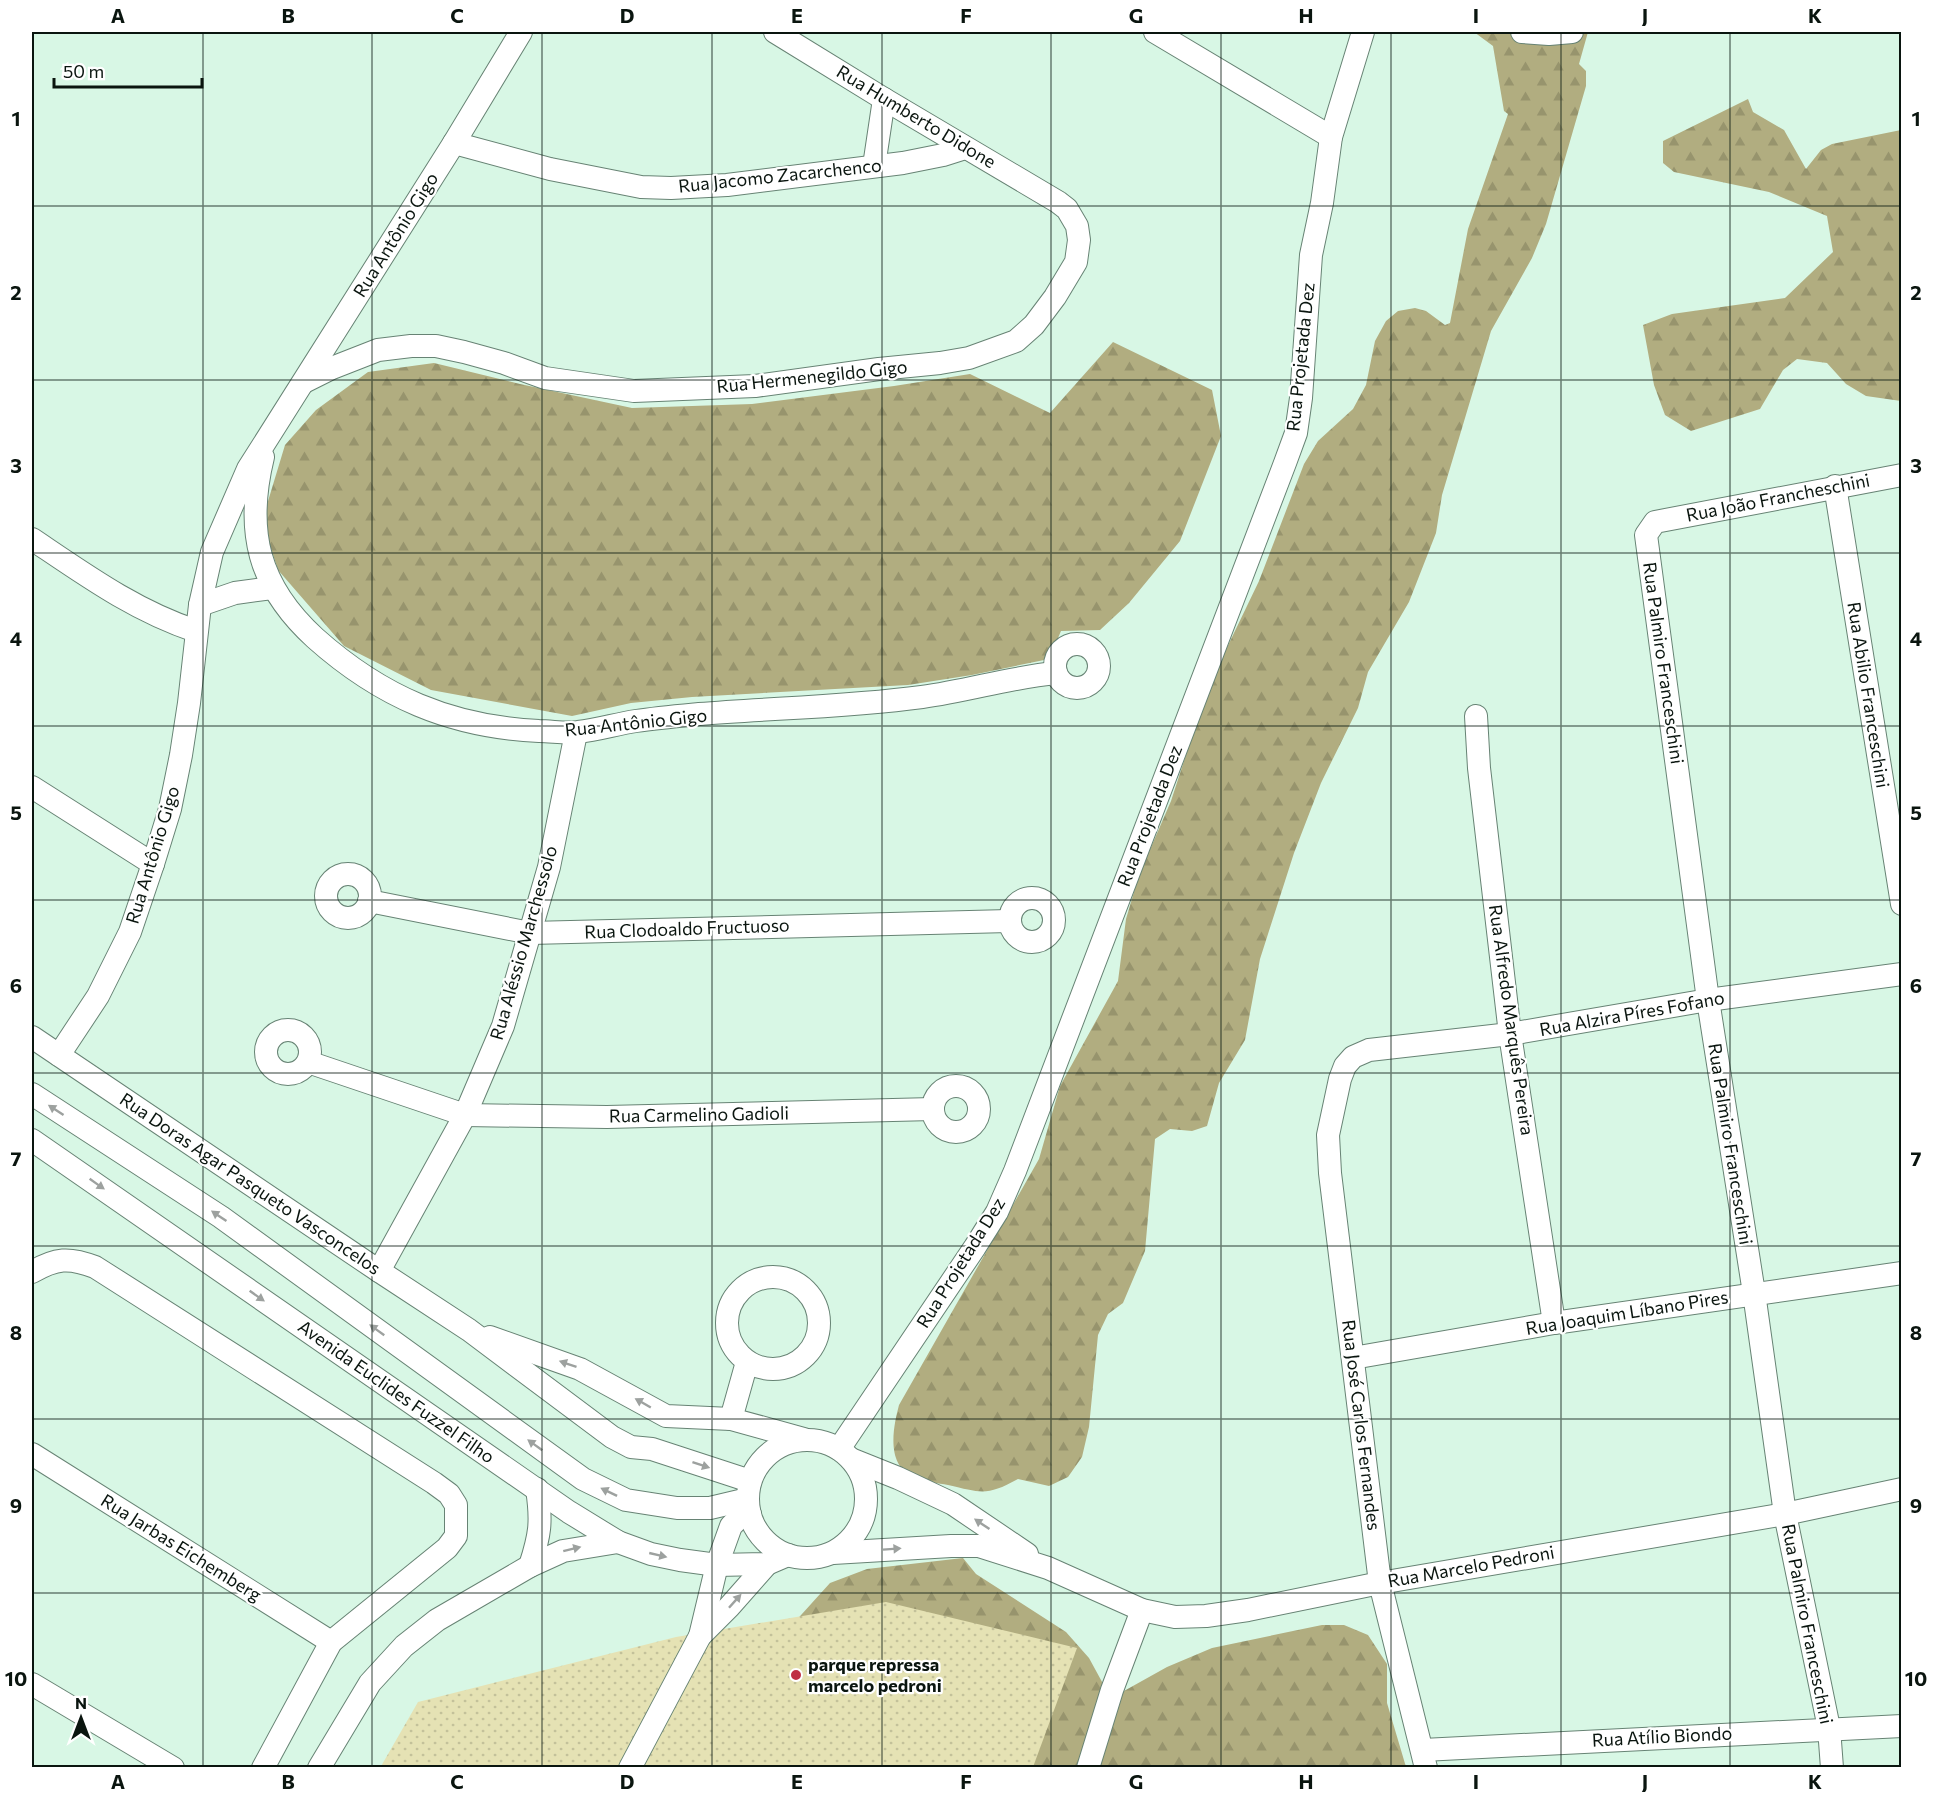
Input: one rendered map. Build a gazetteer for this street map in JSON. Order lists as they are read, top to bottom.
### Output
{
  "streets": {
    "street": [
      "Rua Humberto Didone",
      "Rua Jacomo Zacarchenco",
      "Rua Antônio Gigo",
      "Rua Projetada Dez",
      "Rua Hermenegildo Gigo",
      "Rua João Francheschini",
      "Rua Palmiro Franceschini",
      "Rua Abilio Franceschini",
      "Rua Clodoaldo Fructuoso",
      "Rua Aléssio Marchessolo",
      "Rua Alzira Píres Fofano",
      "Rua Alfredo Marquês Pereira",
      "Rua Carmelino Gadioli",
      "Rua Doras Agar Pasqueto Vasconcelos",
      "Rua Joaquim Líbano Pires",
      "Avenida Euclides Fuzzel Filho",
      "Rua José Carlos Fernandes",
      "Rua Jarbas Eichemberg",
      "Rua Marcelo Pedroni",
      "Rua Atílio Biondo"
    ]
  },
  "crossings": [
    ["Rua Humberto Didone", "Rua Jacomo Zacarchenco"],
    ["Rua Humberto Didone", "Rua Hermenegildo Gigo"],
    ["Rua Jacomo Zacarchenco", "Rua Antônio Gigo"],
    ["Rua Antônio Gigo", "Rua Hermenegildo Gigo"],
    ["Rua Antônio Gigo", "Rua Aléssio Marchessolo"],
    ["Rua Antônio Gigo", "Rua Doras Agar Pasqueto Vasconcelos"],
    ["Rua Projetada Dez", "Rua Doras Agar Pasqueto Vasconcelos"],
    ["Rua Projetada Dez", "Avenida Euclides Fuzzel Filho"],
    ["Rua Projetada Dez", "Rua Marcelo Pedroni"],
    ["Rua João Francheschini", "Rua Palmiro Franceschini"],
    ["Rua João Francheschini", "Rua Abilio Franceschini"],
    ["Rua Palmiro Franceschini", "Rua Alzira Píres Fofano"],
    ["Rua Palmiro Franceschini", "Rua Joaquim Líbano Pires"],
    ["Rua Palmiro Franceschini", "Rua Marcelo Pedroni"],
    ["Rua Palmiro Franceschini", "Rua Atílio Biondo"],
    ["Rua Clodoaldo Fructuoso", "Rua Aléssio Marchessolo"],
    ["Rua Aléssio Marchessolo", "Rua Carmelino Gadioli"],
    ["Rua Aléssio Marchessolo", "Rua Doras Agar Pasqueto Vasconcelos"],
    ["Rua Alzira Píres Fofano", "Rua Alfredo Marquês Pereira"],
    ["Rua Alzira Píres Fofano", "Rua José Carlos Fernandes"],
    ["Rua Alfredo Marquês Pereira", "Rua Joaquim Líbano Pires"],
    ["Rua Doras Agar Pasqueto Vasconcelos", "Avenida Euclides Fuzzel Filho"],
    ["Rua Doras Agar Pasqueto Vasconcelos", "Rua Marcelo Pedroni"],
    ["Rua Joaquim Líbano Pires", "Rua José Carlos Fernandes"],
    ["Avenida Euclides Fuzzel Filho", "Rua Marcelo Pedroni"],
    ["Rua José Carlos Fernandes", "Rua Marcelo Pedroni"],
    ["Rua José Carlos Fernandes", "Rua Atílio Biondo"]
  ],
  "places": ["parque repressa marcelo pedroni"],
  "scale_bar": "50 m",
  "north": "top",
  "grid": {
    "columns": [
      "A",
      "B",
      "C",
      "D",
      "E",
      "F",
      "G",
      "H",
      "I",
      "J",
      "K"
    ],
    "rows": [
      "1",
      "2",
      "3",
      "4",
      "5",
      "6",
      "7",
      "8",
      "9",
      "10"
    ]
  }
}
